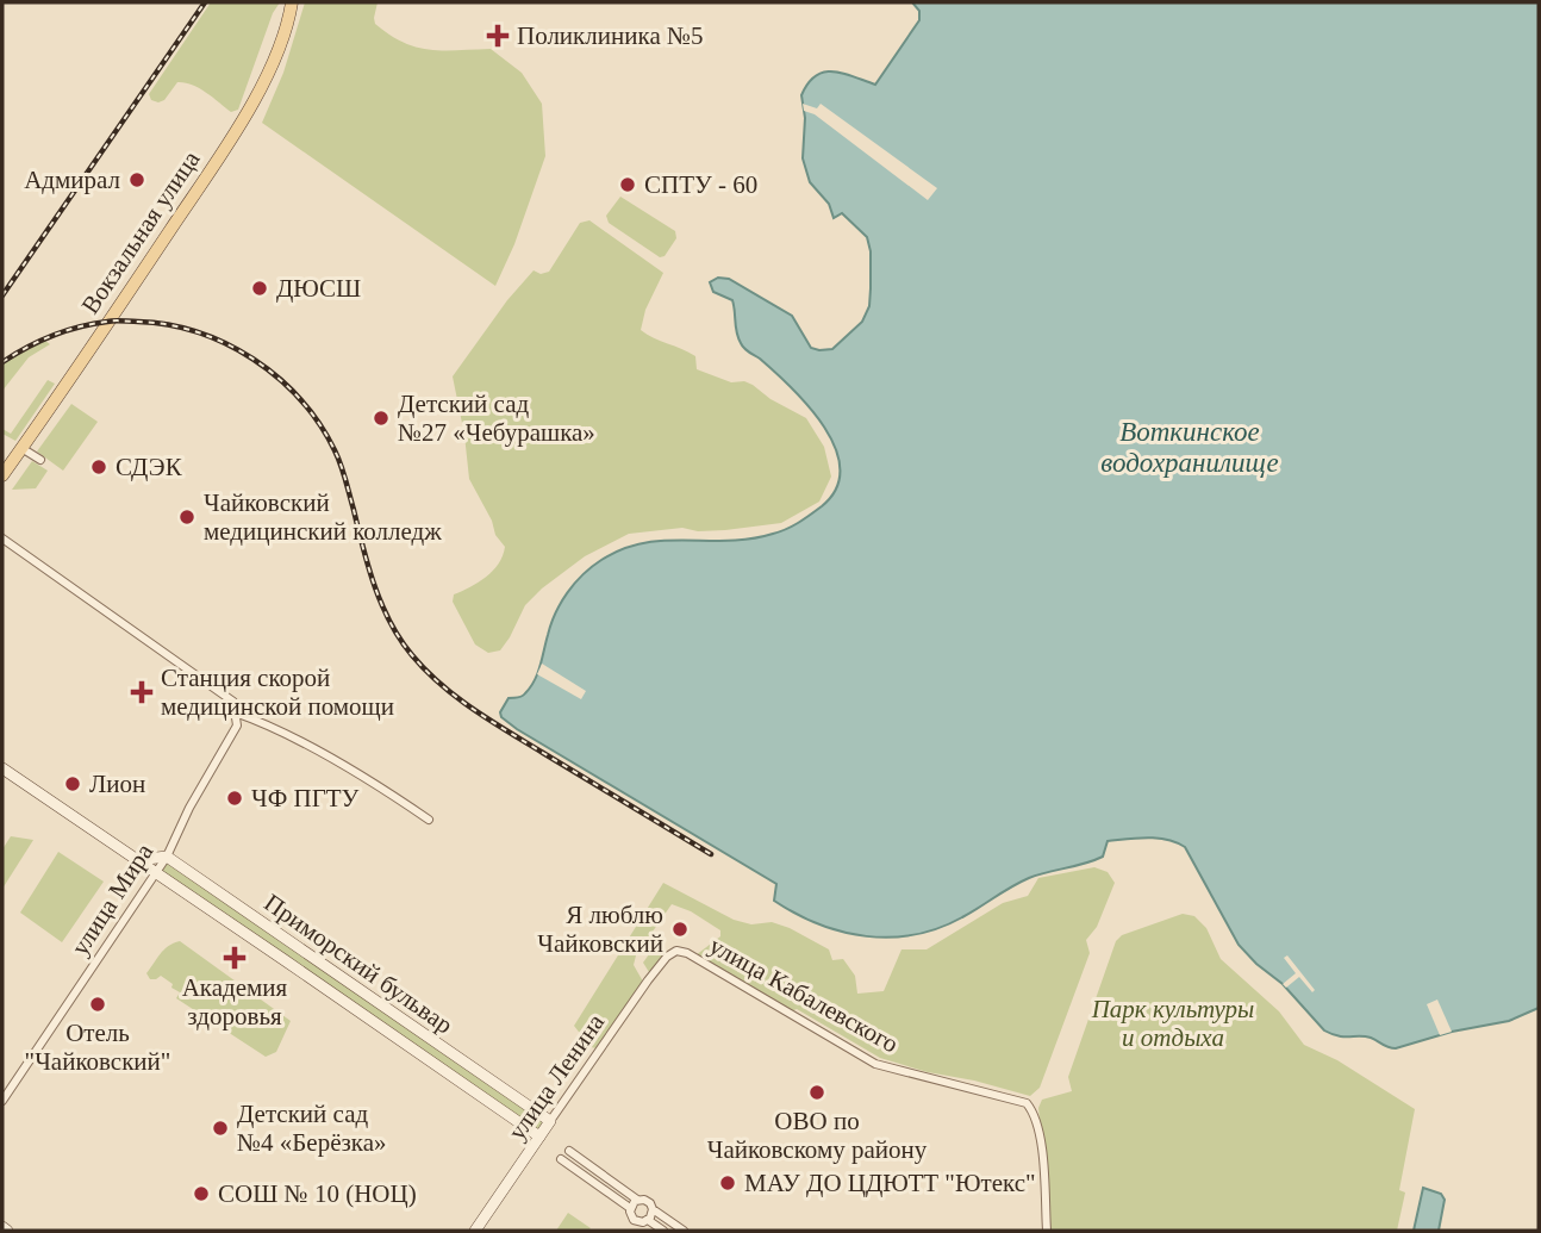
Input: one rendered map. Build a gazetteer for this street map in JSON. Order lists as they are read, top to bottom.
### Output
{
  "streets": {
    "main road": ["Вокзальная улица"],
    "street": [
      "улица Мира",
      "Приморский бульвар",
      "улица Кабалевского",
      "улица Ленина"
    ]
  },
  "crossings": [
    ["улица Мира", "Приморский бульвар"],
    ["Приморский бульвар", "улица Ленина"],
    ["улица Кабалевского", "улица Ленина"]
  ],
  "water": ["Воткинское водохранилище"],
  "parks": ["Парк культуры и отдыха"],
  "places": {
    "health": ["Поликлиника №5", "Станция скорой медицинской помощи", "Академия здоровья"],
    "other": [
      "Адмирал",
      "СПТУ - 60",
      "ДЮСШ",
      "Детский сад №27 «Чебурашка»",
      "СДЭК",
      "Чайковский медицинский колледж",
      "Лион",
      "ЧФ ПГТУ",
      "Я люблю Чайковский",
      "Отель \"Чайковский\"",
      "ОВО по Чайковскому району",
      "Детский сад №4 «Берёзка»",
      "МАУ ДО ЦДЮТТ \"Ютекс\"",
      "СОШ № 10 (НОЦ)"
    ]
  }
}
